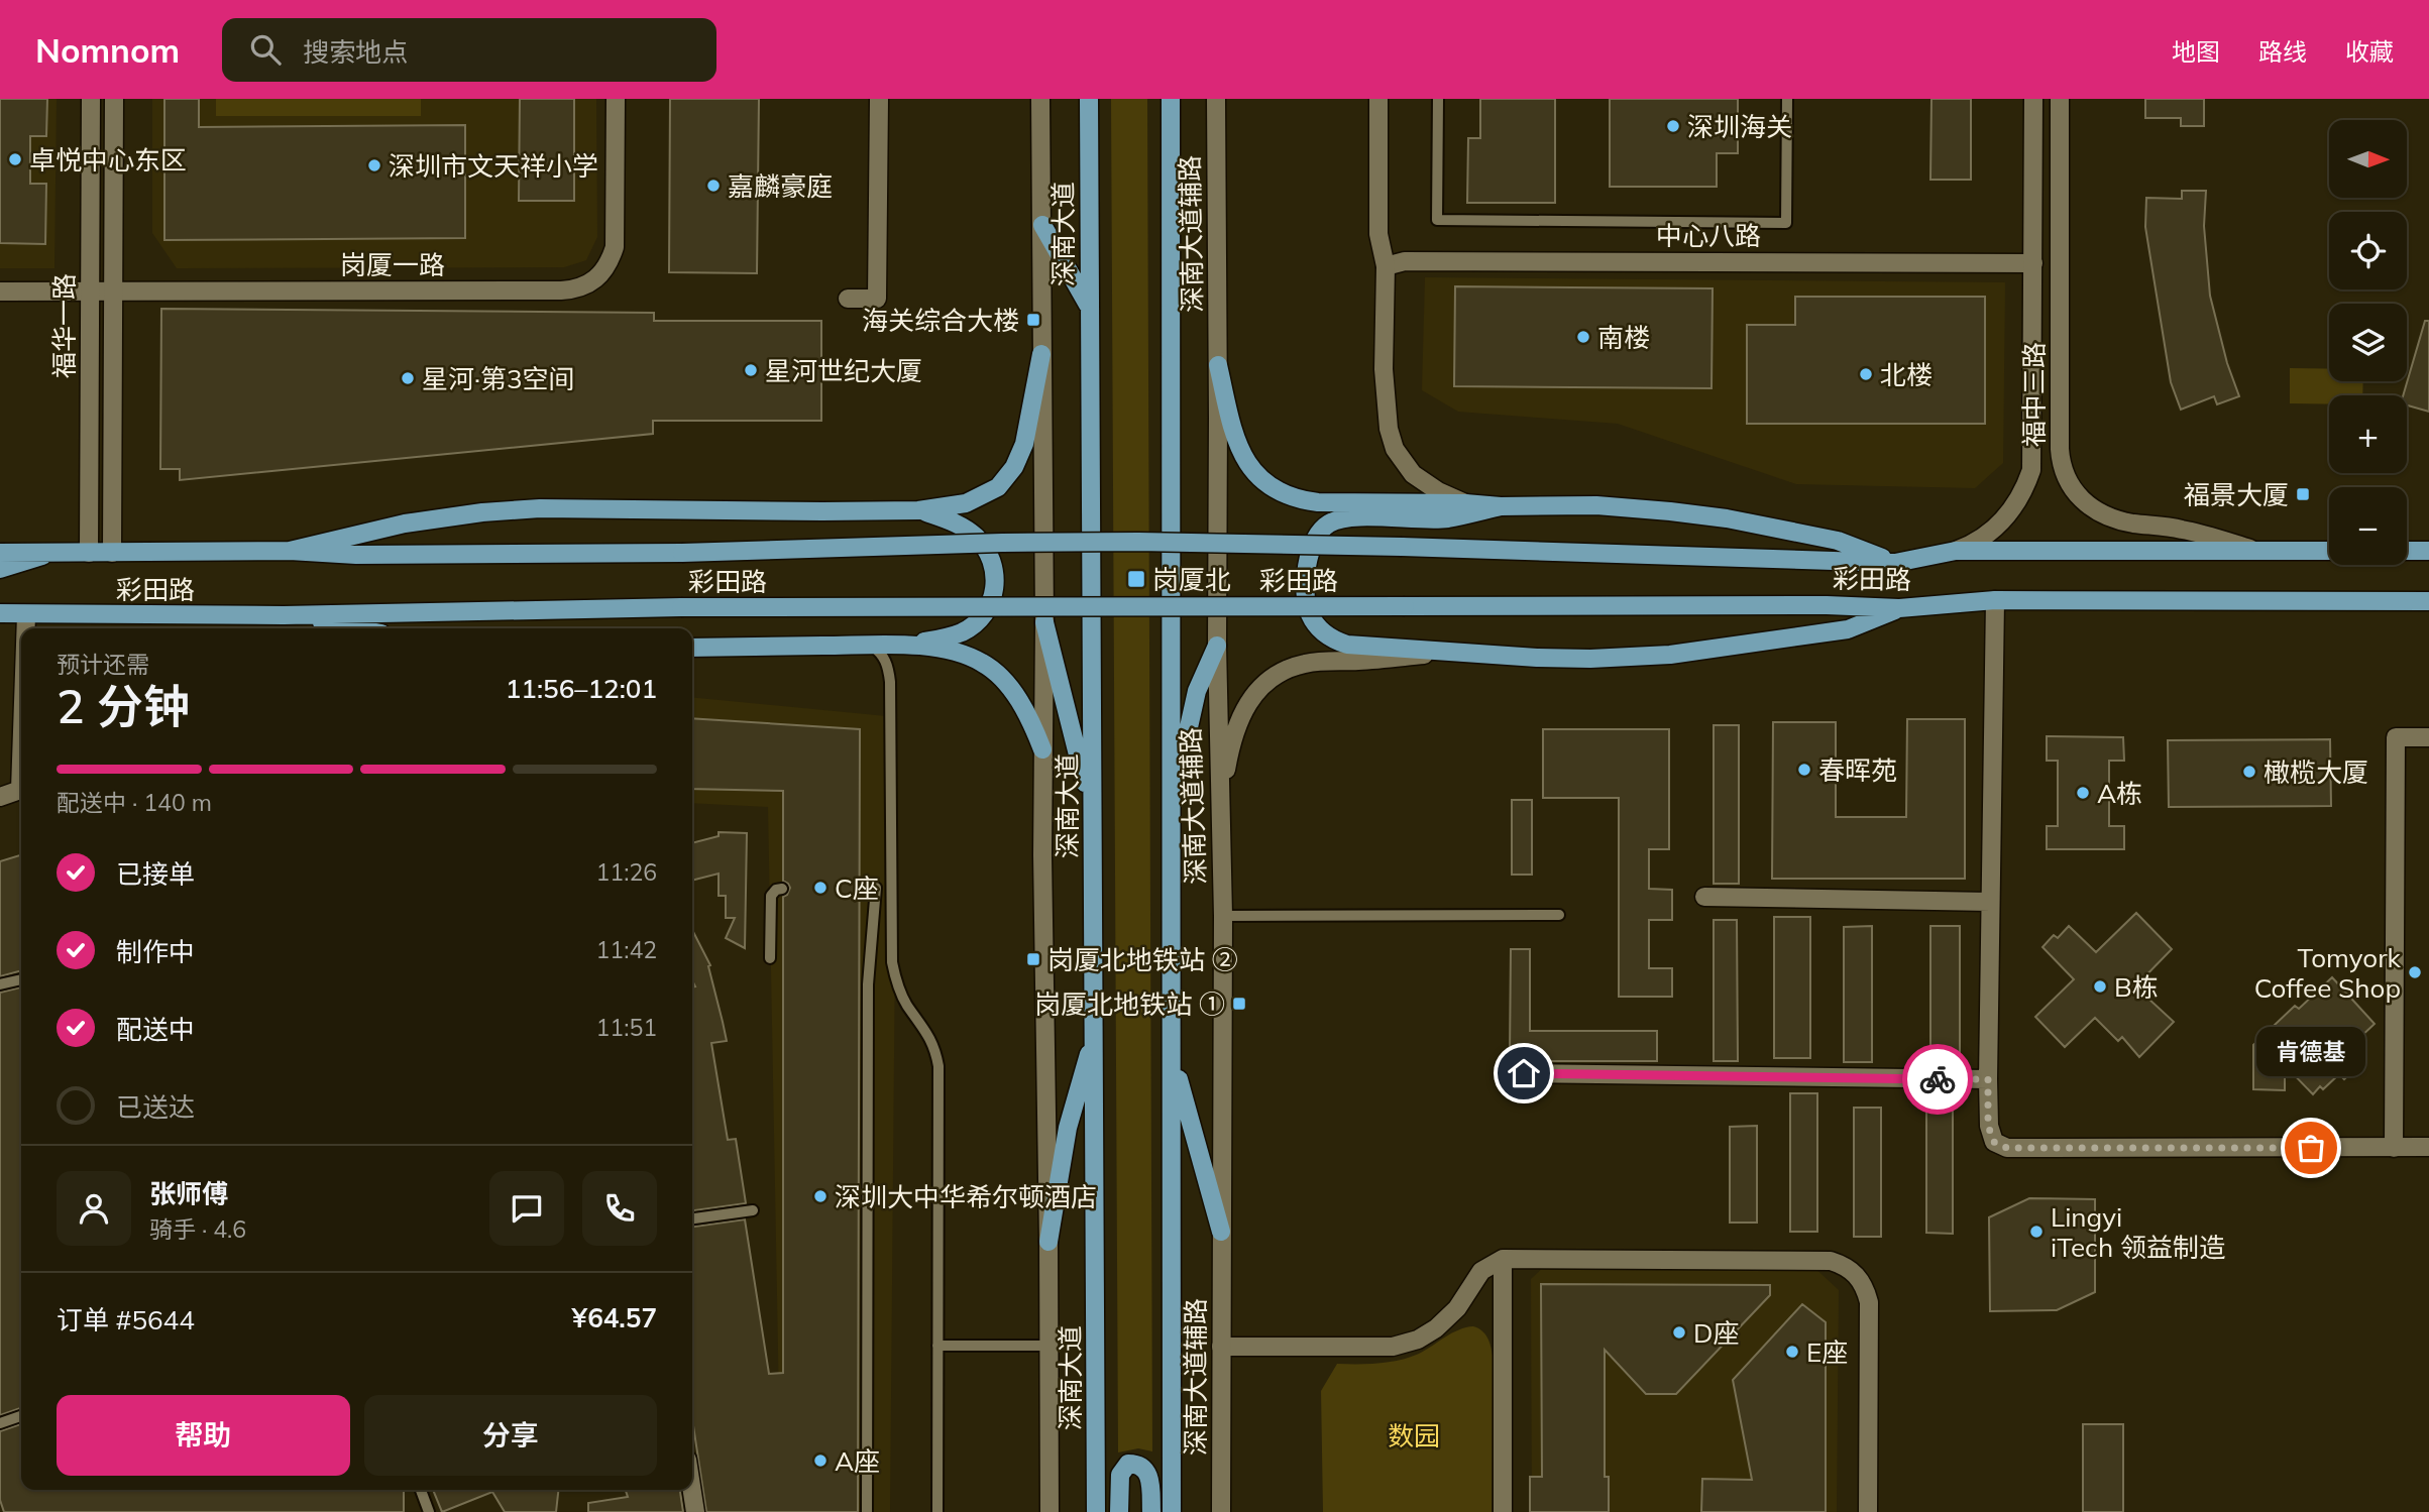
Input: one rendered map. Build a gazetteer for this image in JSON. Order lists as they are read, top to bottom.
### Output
{
  "streets": {
    "main road": ["深南大道", "彩田路"],
    "street": [
      "深南大道辅路",
      "中心八路",
      "岗厦一路",
      "福华一路",
      "福中三路"
    ]
  },
  "crossings": [
    ["中心八路", "福中三路"],
    ["岗厦一路", "福华一路"],
    ["福华一路", "彩田路"],
    ["福中三路", "彩田路"]
  ],
  "parks": ["数园"],
  "places": {
    "other": [
      "深圳海关",
      "卓悦中心东区",
      "深圳市文天祥小学",
      "嘉麟豪庭",
      "南楼",
      "星河世纪大厦",
      "北楼",
      "星河·第3空间",
      "春晖苑",
      "橄榄大厦",
      "A栋",
      "C座",
      "Tomyork Coffee Shop",
      "B栋",
      "肯德基",
      "深圳大中华希尔顿酒店",
      "Lingyi iTech 领益制造",
      "D座",
      "E座",
      "A座"
    ],
    "transit": [
      "海关综合大楼",
      "福景大厦",
      "岗厦北",
      "岗厦北地铁站 ②",
      "岗厦北地铁站 ①"
    ]
  },
  "north": "right",
  "page": {
    "header": "Nomnom",
    "search": "搜索地点",
    "nav": ["地图", "路线", "收藏"],
    "map_buttons": ["+", "−"],
    "heading": ["2 分钟", "预计还需", "11:56–12:01"],
    "panel": [
      "张师傅",
      "骑手 · 4.6",
      "订单 #5644",
      "¥64.57"
    ],
    "bar": "配送中 · 140 m",
    "list": [
      ["已接单", "11:26"],
      ["制作中", "11:42"],
      ["配送中", "11:51"],
      "已送达"
    ],
    "bubble": "肯德基",
    "buttons": ["帮助", "分享"]
  }
}
